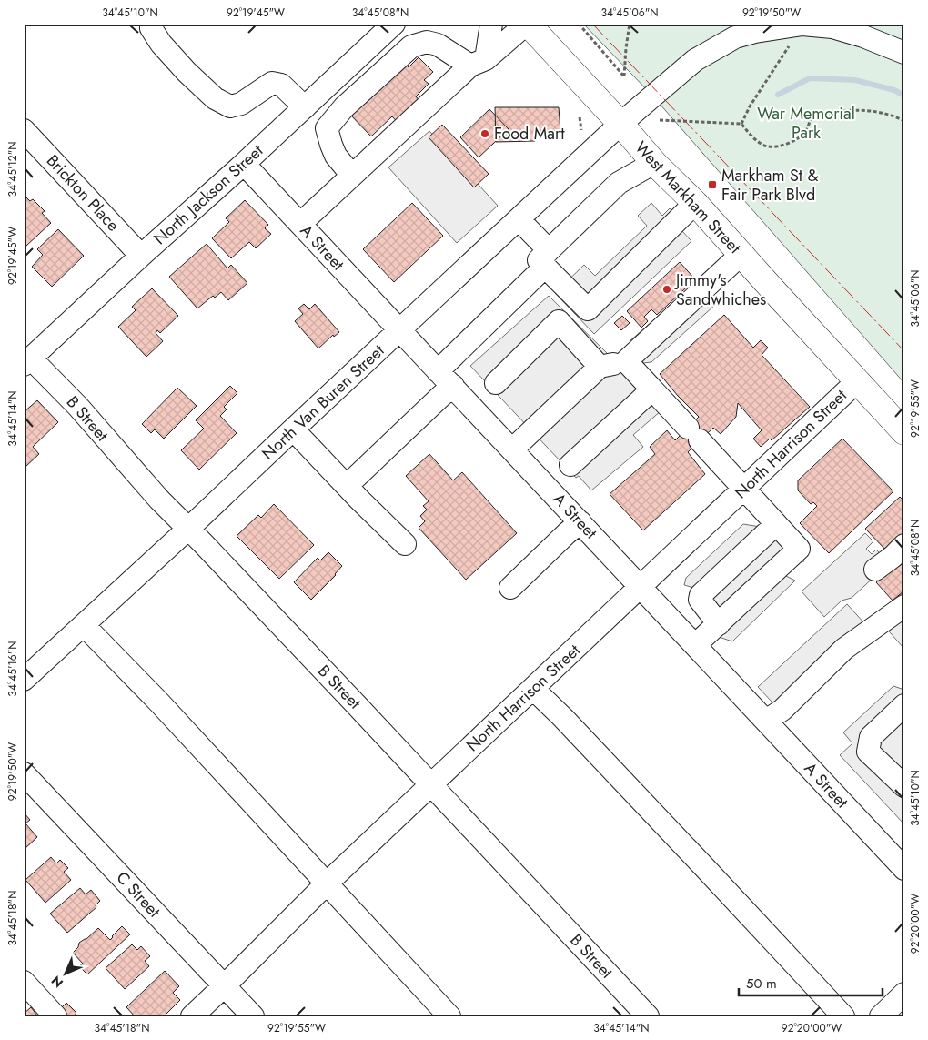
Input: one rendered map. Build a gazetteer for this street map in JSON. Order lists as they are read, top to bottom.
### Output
{
  "streets": {
    "main road": ["West Markham Street"],
    "street": [
      "Brickton Place",
      "North Jackson Street",
      "A Street",
      "North Van Buren Street",
      "B Street",
      "North Harrison Street",
      "C Street"
    ]
  },
  "crossings": [
    ["Brickton Place", "North Jackson Street"],
    ["North Jackson Street", "A Street"],
    ["North Jackson Street", "B Street"],
    ["West Markham Street", "North Van Buren Street"],
    ["West Markham Street", "North Harrison Street"],
    ["A Street", "North Van Buren Street"],
    ["A Street", "North Harrison Street"],
    ["North Van Buren Street", "B Street"],
    ["B Street", "North Harrison Street"],
    ["North Harrison Street", "C Street"]
  ],
  "parks": ["War Memorial Park"],
  "places": {
    "other": ["Food Mart", "Jimmy's Sandwhiches"],
    "transit": ["Markham St & Fair Park Blvd"]
  },
  "scale_bar": "50 m",
  "north": "bottom left",
  "coordinates": [
    "34°45'10\"N",
    "92°19'45\"W",
    "34°45'08\"N",
    "34°45'06\"N",
    "92°19'50\"W",
    "34°45'12\"N",
    "92°19'55\"W",
    "34°45'14\"N",
    "34°45'16\"N",
    "34°45'18\"N",
    "92°20'00\"W"
  ]
}
